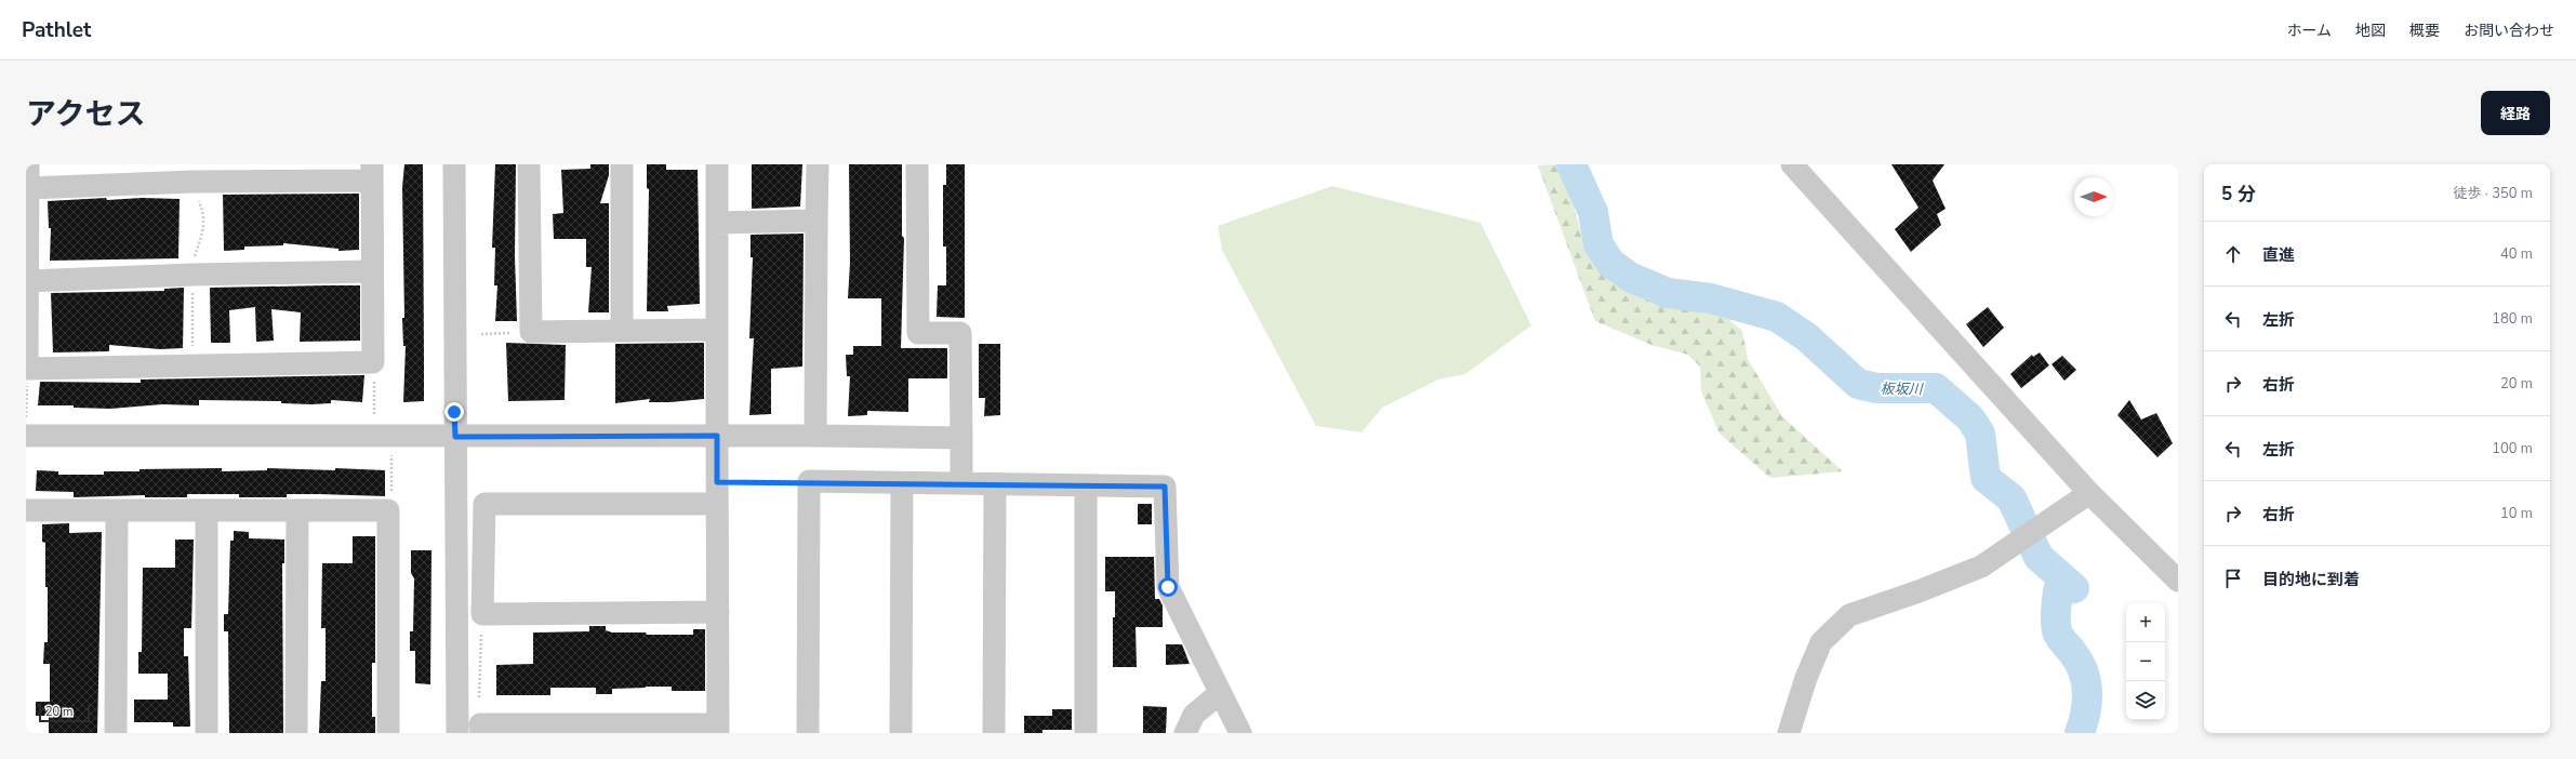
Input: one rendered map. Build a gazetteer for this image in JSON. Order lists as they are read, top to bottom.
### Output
{
  "water": ["板坂川"],
  "scale_bar": "20 m",
  "north": "right",
  "page": {
    "header": "Pathlet",
    "nav": [
      "ホーム",
      "地図",
      "概要",
      "お問い合わせ"
    ],
    "title": "アクセス",
    "buttons": "経路",
    "heading": ["5 分", "徒歩 · 350 m"],
    "list": [
      ["直進", "40 m"],
      ["左折", "180 m"],
      ["右折", "20 m"],
      ["左折", "100 m"],
      ["右折", "10 m"],
      "目的地に到着"
    ],
    "map_buttons": ["+", "−"],
    "scale": "20 m"
  }
}
